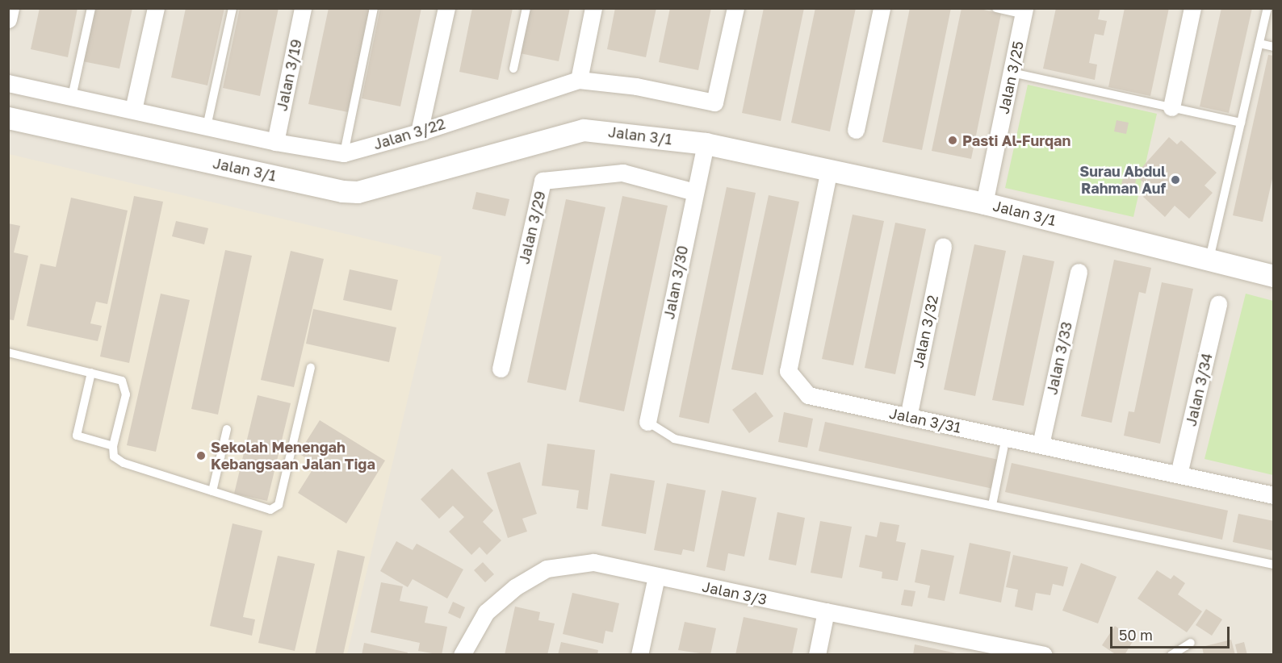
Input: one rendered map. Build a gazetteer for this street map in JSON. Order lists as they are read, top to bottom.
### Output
{
  "streets": {
    "street": [
      "Jalan 3/19",
      "Jalan 3/25",
      "Jalan 3/22",
      "Jalan 3/1",
      "Jalan 3/29",
      "Jalan 3/30",
      "Jalan 3/32",
      "Jalan 3/33",
      "Jalan 3/34",
      "Jalan 3/31",
      "Jalan 3/3"
    ]
  },
  "crossings": [
    ["Jalan 3/19", "Jalan 3/22"],
    ["Jalan 3/25", "Jalan 3/1"],
    ["Jalan 3/1", "Jalan 3/30"],
    ["Jalan 3/1", "Jalan 3/31"],
    ["Jalan 3/29", "Jalan 3/30"],
    ["Jalan 3/32", "Jalan 3/31"],
    ["Jalan 3/33", "Jalan 3/31"],
    ["Jalan 3/34", "Jalan 3/31"]
  ],
  "places": ["Pasti Al-Furqan", "Surau Abdul Rahman Auf", "Sekolah Menengah Kebangsaan Jalan Tiga"],
  "scale_bar": "50 m"
}
